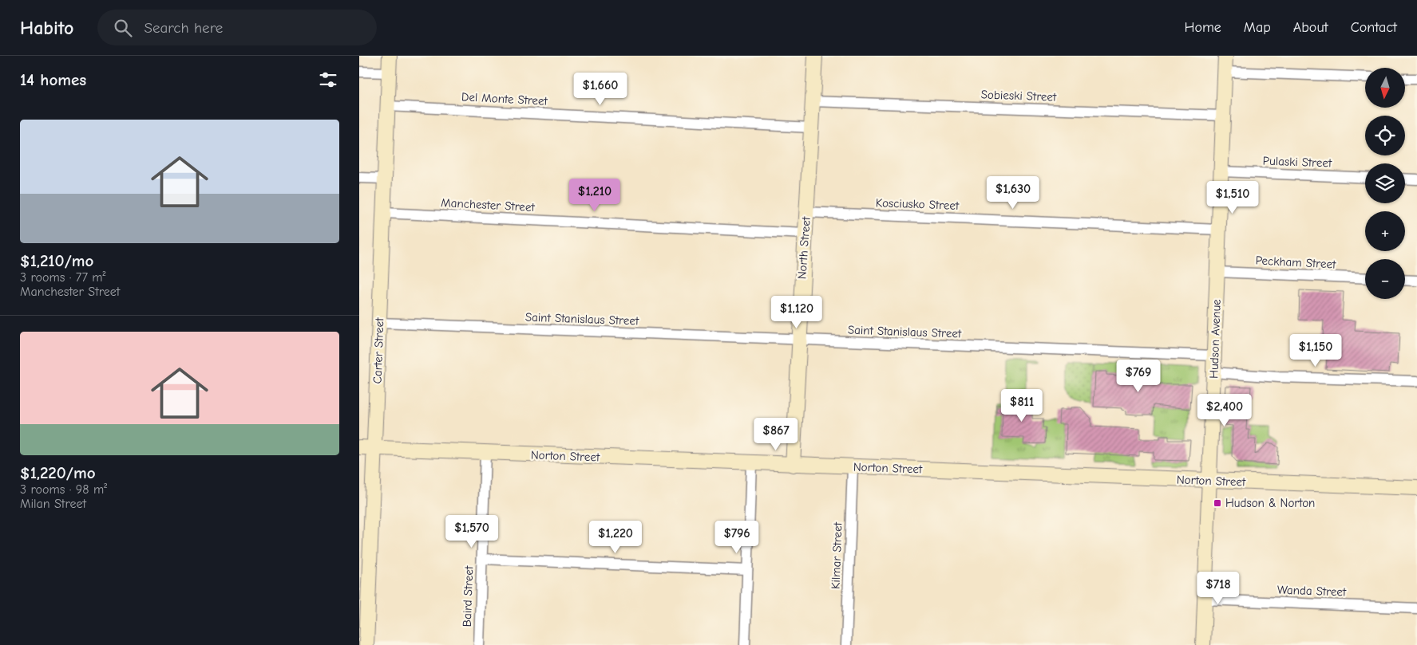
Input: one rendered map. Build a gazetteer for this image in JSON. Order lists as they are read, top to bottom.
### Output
{
  "streets": {
    "main road": [
      "North Street",
      "Hudson Avenue",
      "Carter Street",
      "Norton Street"
    ],
    "street": [
      "Sobieski Street",
      "Del Monte Street",
      "Pulaski Street",
      "Kosciusko Street",
      "Manchester Street",
      "Peckham Street",
      "Saint Stanislaus Street",
      "Kilmar Street",
      "Wanda Street",
      "Baird Street"
    ]
  },
  "crossings": [
    ["Sobieski Street", "North Street"],
    ["Sobieski Street", "Hudson Avenue"],
    ["Del Monte Street", "North Street"],
    ["Del Monte Street", "Carter Street"],
    ["Pulaski Street", "Hudson Avenue"],
    ["Kosciusko Street", "North Street"],
    ["Kosciusko Street", "Hudson Avenue"],
    ["Manchester Street", "North Street"],
    ["Manchester Street", "Carter Street"],
    ["North Street", "Saint Stanislaus Street"],
    ["North Street", "Norton Street"],
    ["Peckham Street", "Hudson Avenue"],
    ["Saint Stanislaus Street", "Hudson Avenue"],
    ["Saint Stanislaus Street", "Carter Street"],
    ["Hudson Avenue", "Norton Street"],
    ["Hudson Avenue", "Wanda Street"],
    ["Carter Street", "Norton Street"],
    ["Norton Street", "Kilmar Street"],
    ["Norton Street", "Baird Street"]
  ],
  "places": {
    "transit": ["Hudson & Norton"]
  },
  "north": "bottom",
  "page": {
    "header": "Habito",
    "search": "Search here",
    "nav": [
      "Home",
      "Map",
      "About",
      "Contact"
    ],
    "heading": "14 homes",
    "map_buttons": ["+", "−"],
    "price": [
      "$1,660",
      "$1,630",
      "$1,210",
      "$1,510",
      "$1,120",
      "$1,150",
      "$769",
      "$811",
      "$2,400",
      "$867",
      "$1,570",
      "$1,220",
      "$796",
      "$718"
    ],
    "list": [
      {
        "name": "$1,210/mo",
        "note": "3 rooms · 77 m² · Manchester Street"
      },
      {
        "name": "$1,220/mo",
        "note": "3 rooms · 98 m² · Milan Street"
      }
    ]
  }
}
